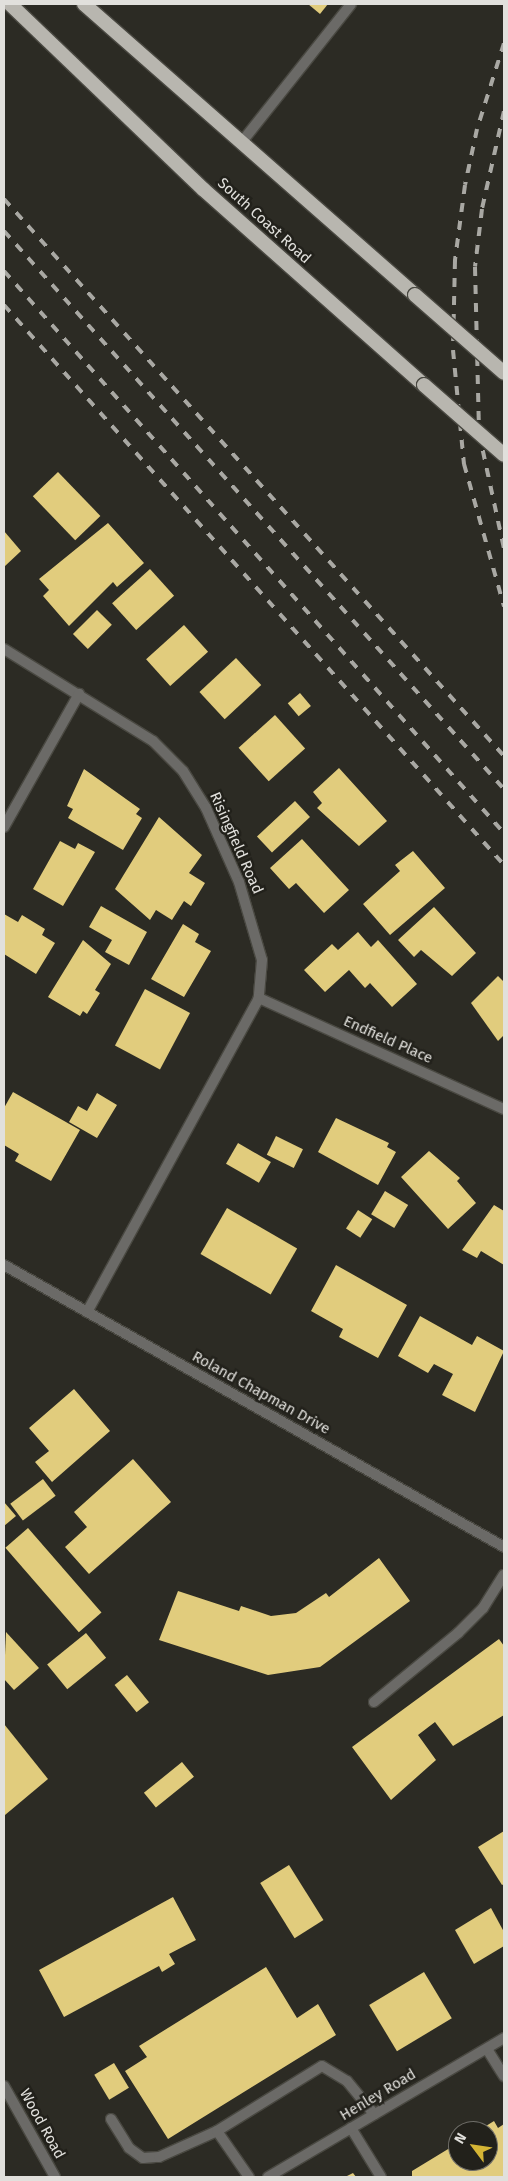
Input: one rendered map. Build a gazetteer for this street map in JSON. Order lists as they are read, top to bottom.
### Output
{
  "streets": {
    "highway": ["South Coast Road"],
    "street": [
      "Risingfield Road",
      "Endfield Place",
      "Roland Chapman Drive",
      "Henley Road",
      "Wood Road"
    ]
  },
  "crossings": [
    ["Risingfield Road", "Endfield Place"]
  ],
  "north": "top left"
}
